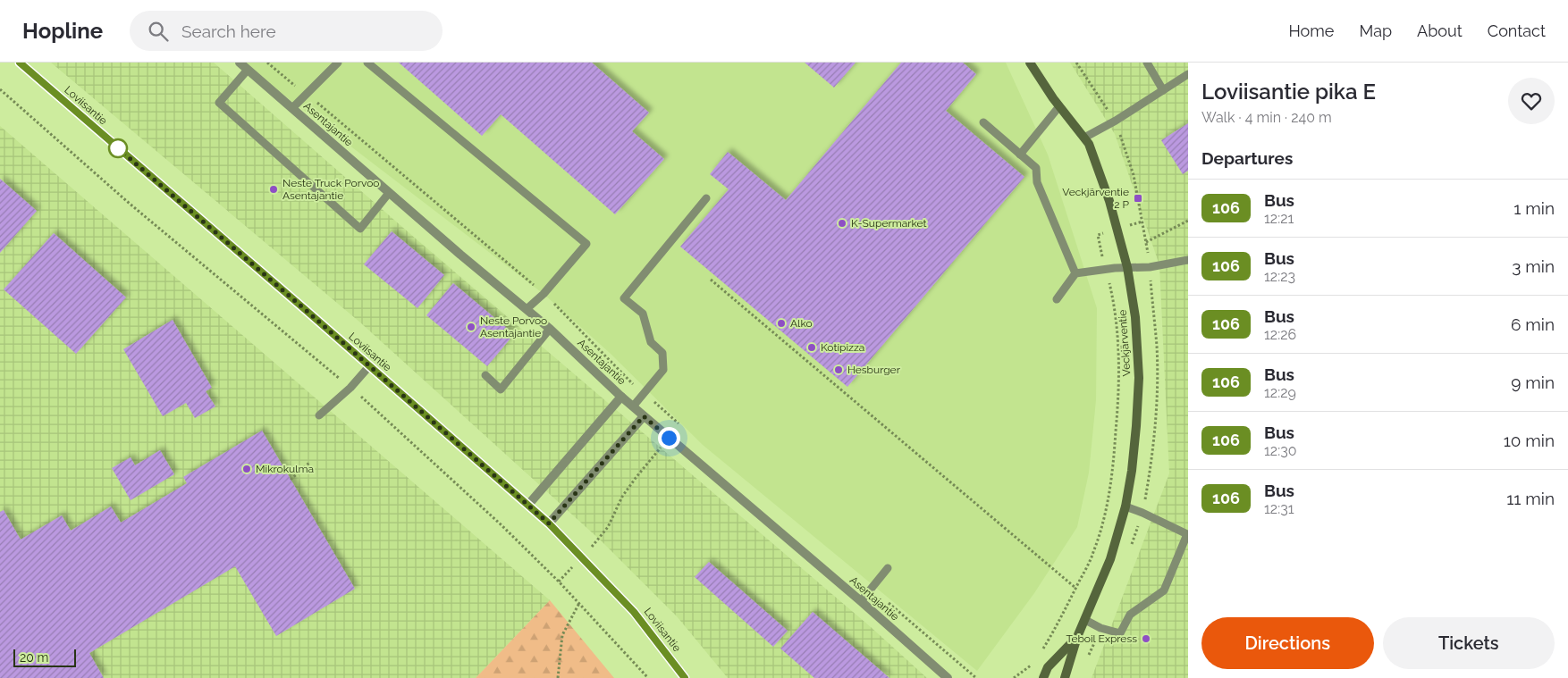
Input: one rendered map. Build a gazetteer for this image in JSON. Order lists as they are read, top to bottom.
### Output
{
  "streets": {
    "main road": ["Loviisantie", "Veckjärventie"],
    "street": ["Asentajantie"]
  },
  "places": {
    "other": [
      "Neste Truck Porvoo Asentajantie",
      "K-Supermarket",
      "Alko",
      "Neste Porvoo Asentajantie",
      "Kotipizza",
      "Hesburger",
      "Mikrokulma",
      "Teboil Express"
    ],
    "transit": ["Veckjärventie 2 P"]
  },
  "lines": ["bus line 106"],
  "scale_bar": "20 m",
  "page": {
    "header": "Hopline",
    "search": "Search here",
    "nav": [
      "Home",
      "Map",
      "About",
      "Contact"
    ],
    "heading": [
      ["Loviisantie pika E", "Walk · 4 min · 240 m"],
      "Departures"
    ],
    "list": [
      {
        "mark": "106",
        "name": "Bus",
        "note": "12:21",
        "value": "1 min"
      },
      {
        "mark": "106",
        "name": "Bus",
        "note": "12:23",
        "value": "3 min"
      },
      {
        "mark": "106",
        "name": "Bus",
        "note": "12:26",
        "value": "6 min"
      },
      {
        "mark": "106",
        "name": "Bus",
        "note": "12:29",
        "value": "9 min"
      },
      {
        "mark": "106",
        "name": "Bus",
        "note": "12:30",
        "value": "10 min"
      },
      {
        "mark": "106",
        "name": "Bus",
        "note": "12:31",
        "value": "11 min"
      }
    ],
    "buttons": ["Directions", "Tickets"],
    "scale": "20 m"
  }
}
